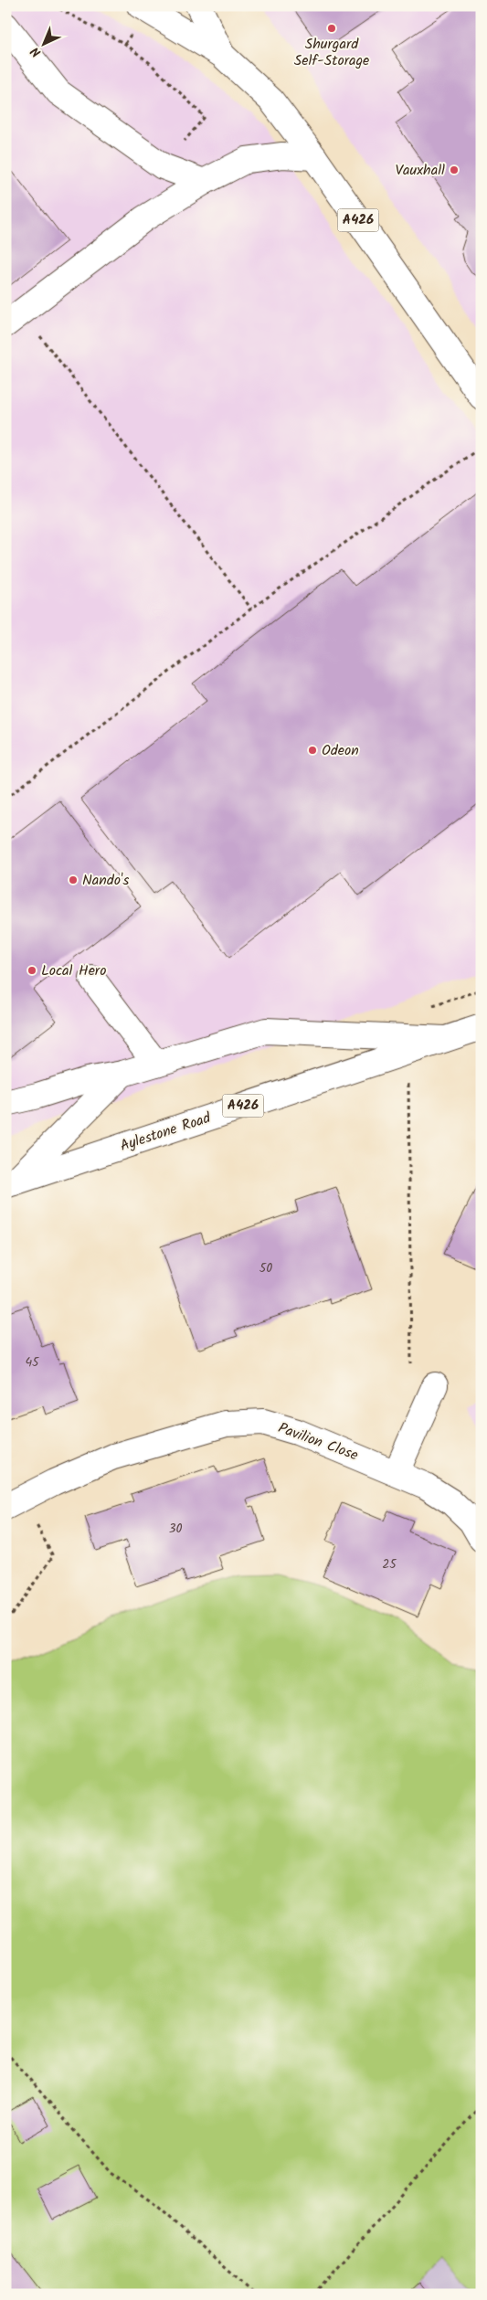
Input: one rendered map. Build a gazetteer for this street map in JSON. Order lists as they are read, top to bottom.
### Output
{
  "streets": {
    "main road": ["A426", "Aylestone Road", "Pavilion Close"]
  },
  "places": [
    "Shurgard Self-Storage",
    "Vauxhall",
    "Odeon",
    "Nando's",
    "Local Hero"
  ],
  "house_numbers": [
    "50",
    "45",
    "30",
    "25"
  ],
  "north": "bottom left"
}
